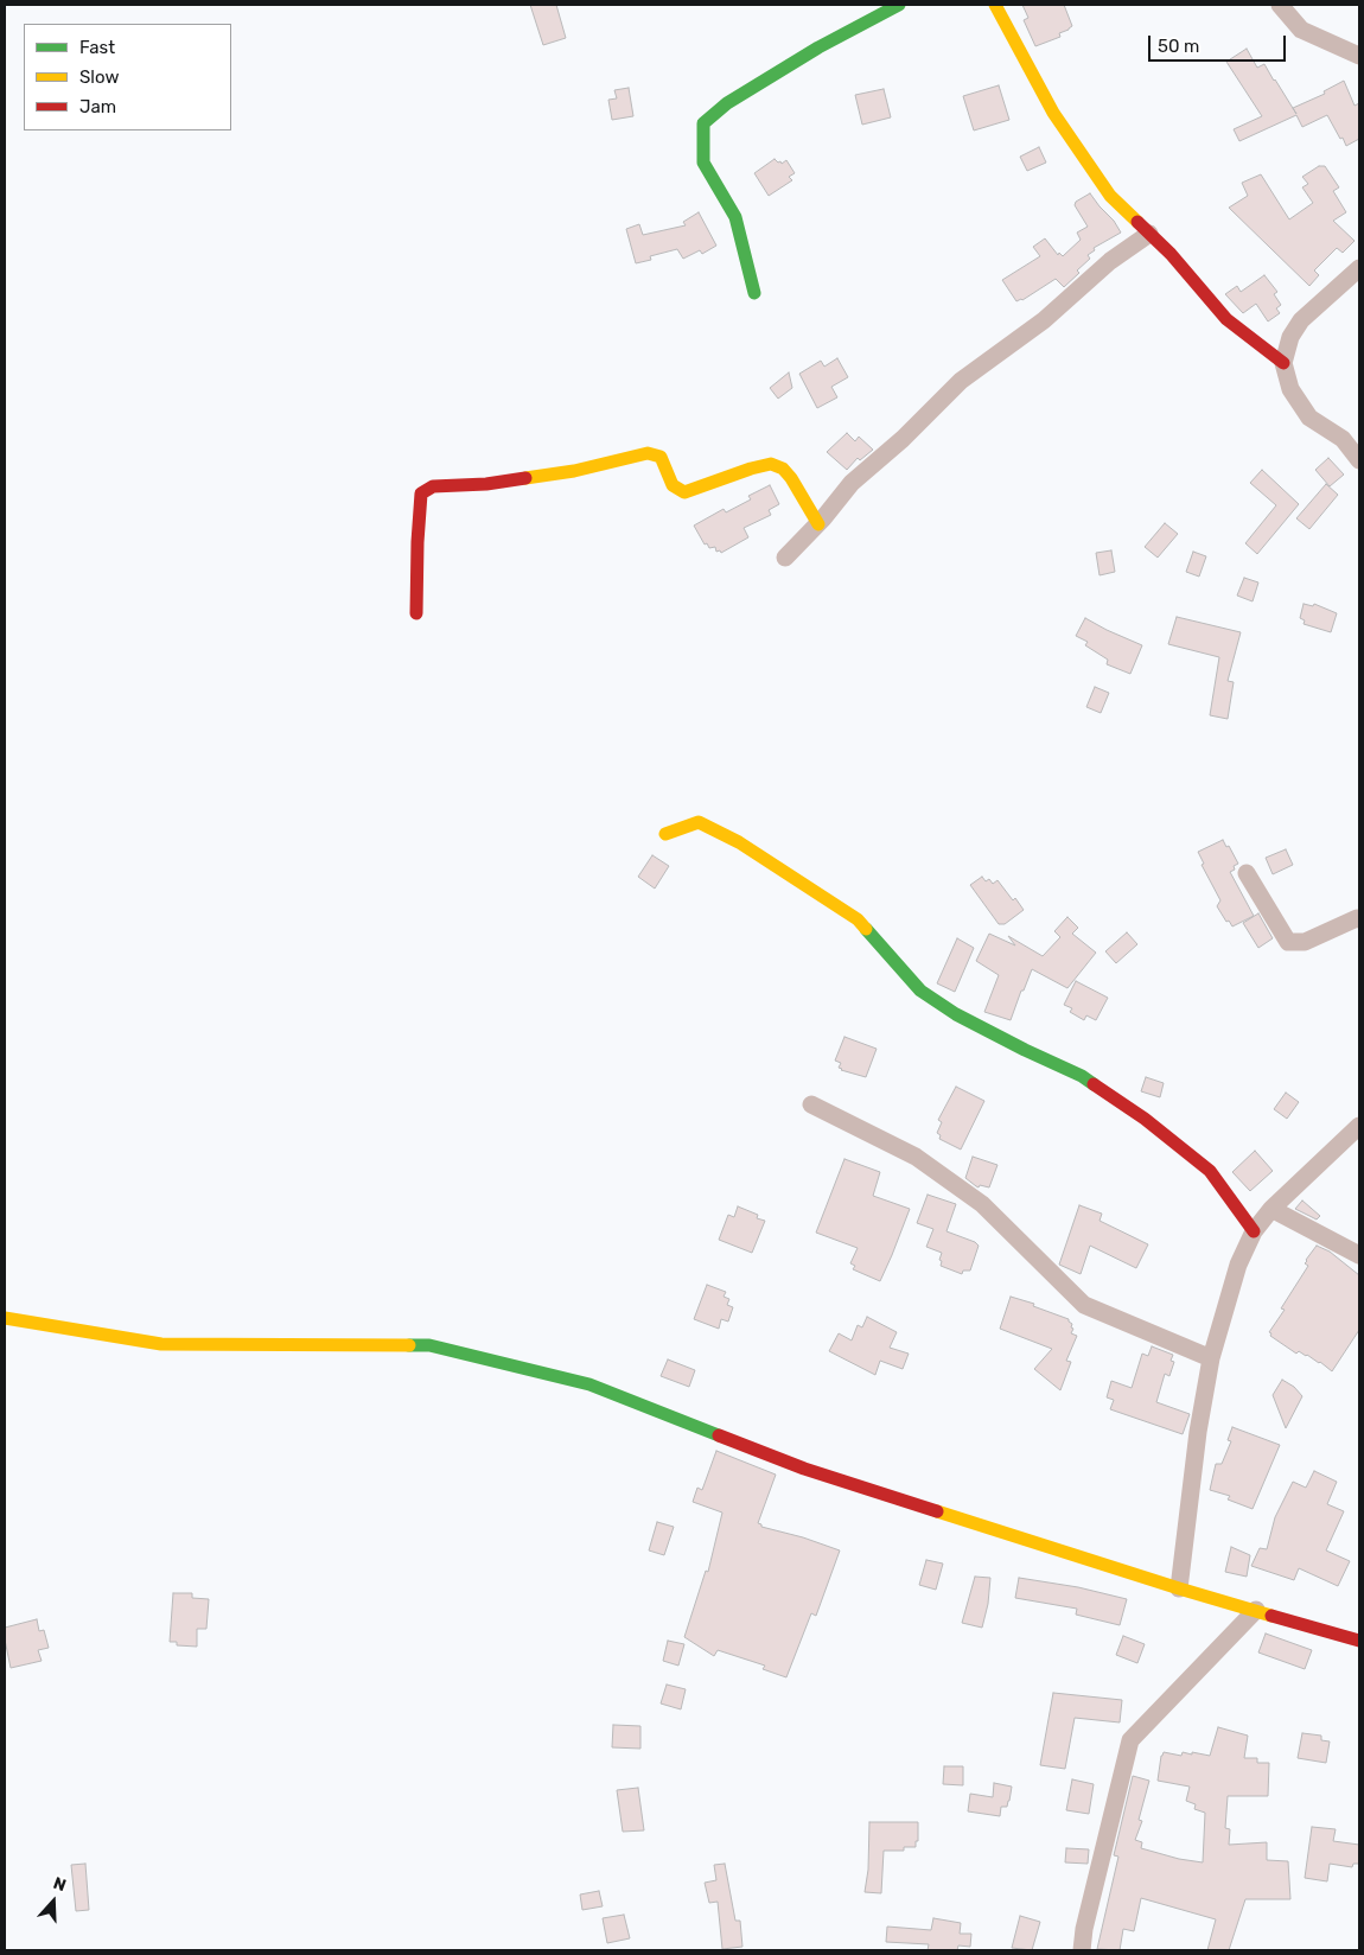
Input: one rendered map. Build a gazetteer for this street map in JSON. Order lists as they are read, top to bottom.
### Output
{
  "legend": ["Fast", "Slow", "Jam"],
  "scale_bar": "50 m",
  "north": "top"
}
